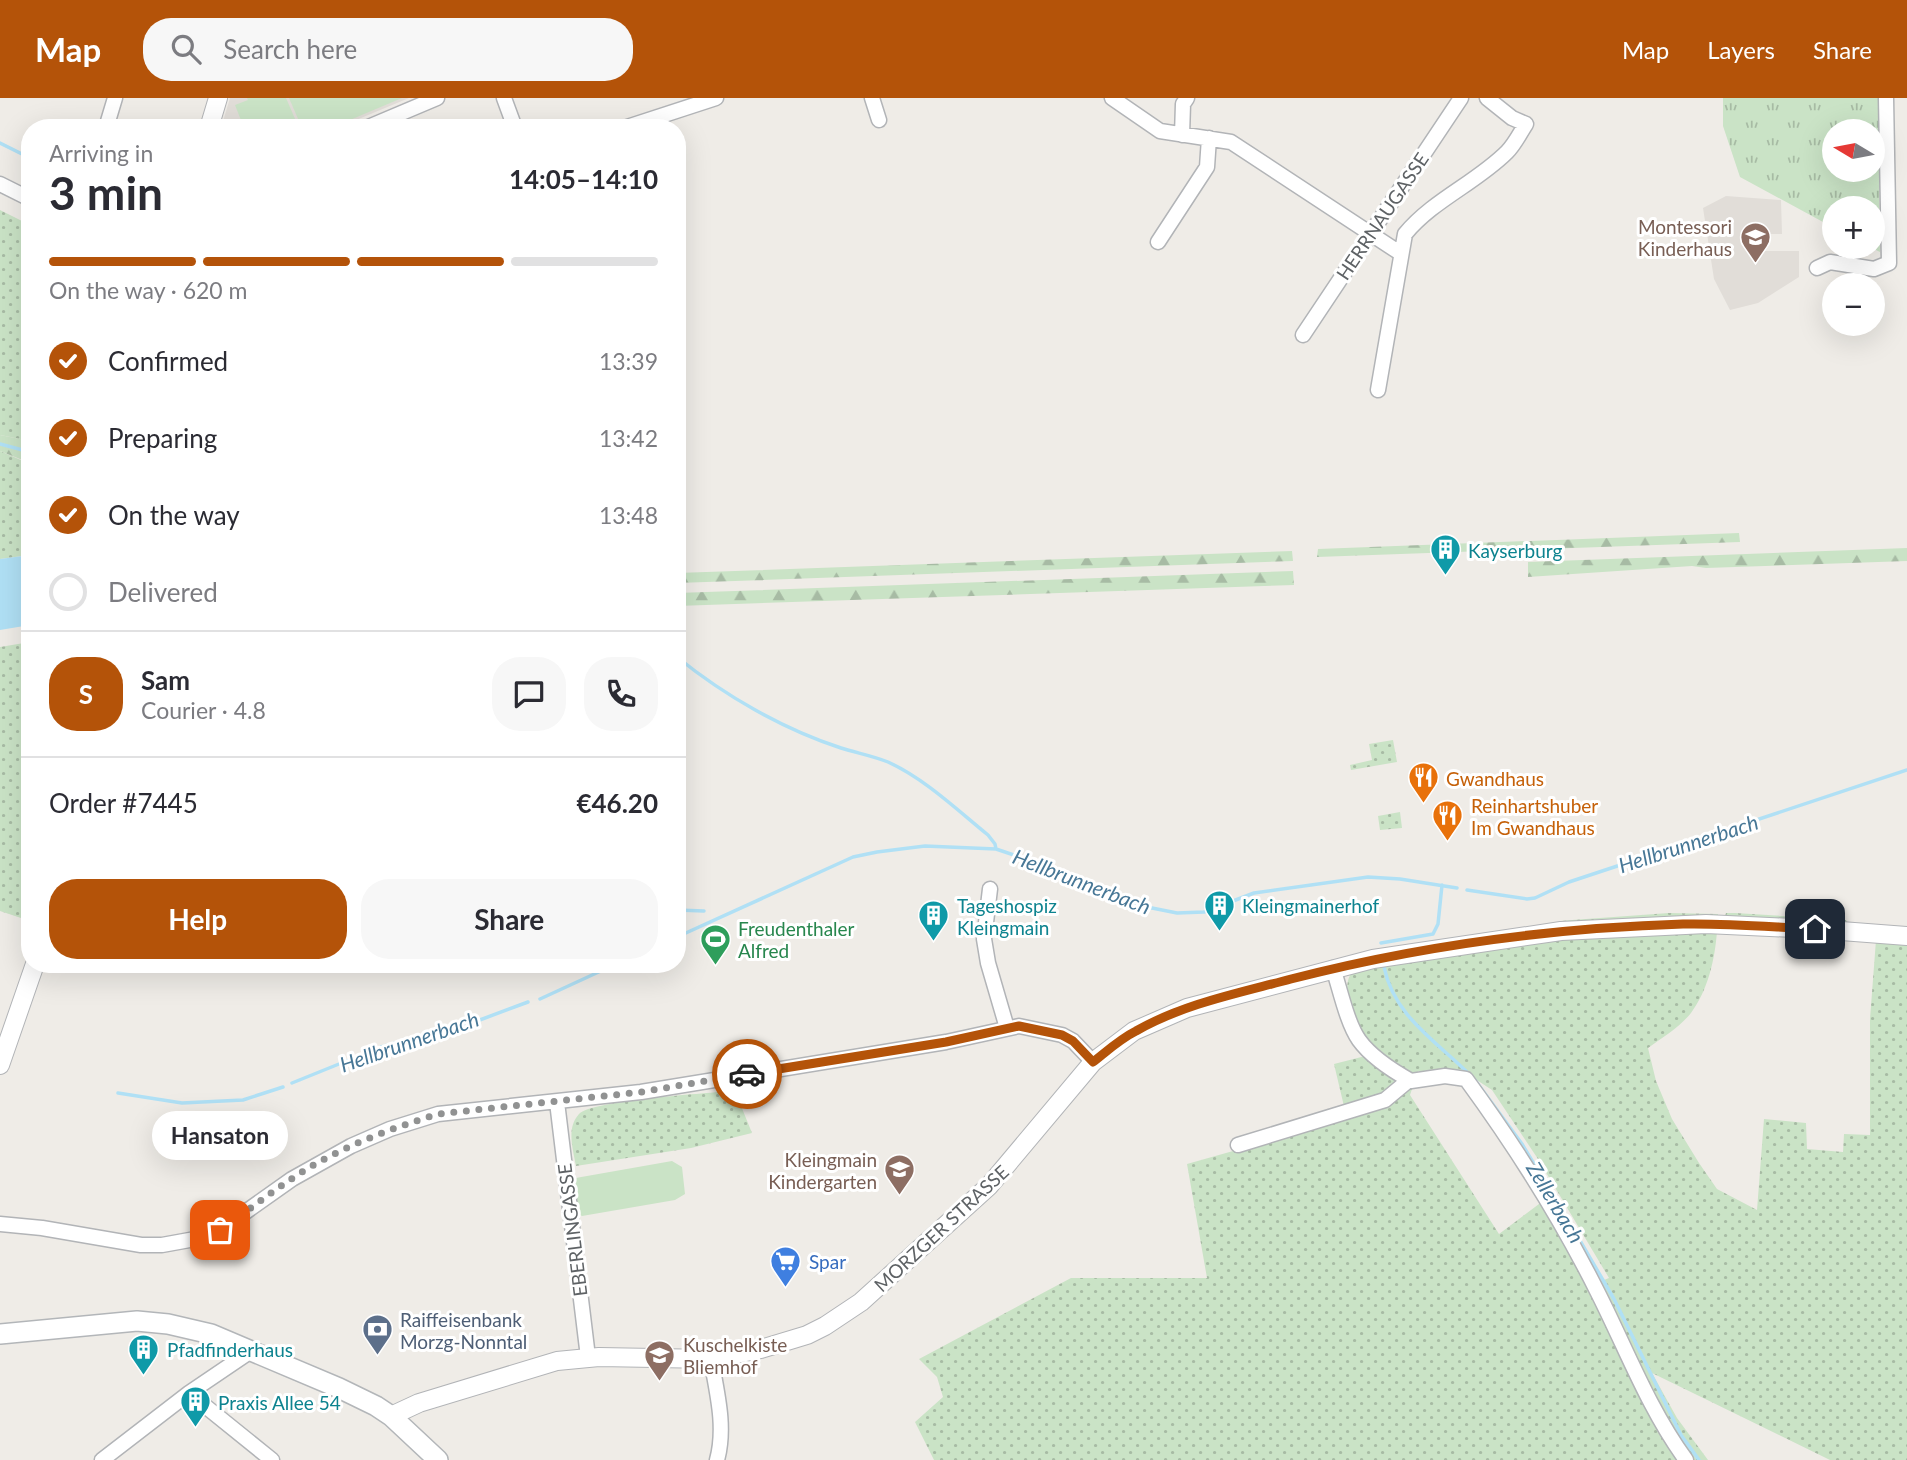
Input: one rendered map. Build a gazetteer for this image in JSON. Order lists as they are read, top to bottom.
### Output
{
  "streets": {
    "street": ["HERRNAUGASSE", "MORZGER STRASSE", "EBERLINGASSE"]
  },
  "crossings": [
    ["MORZGER STRASSE", "EBERLINGASSE"]
  ],
  "water": ["Hellbrunnerbach", "Zellerbach"],
  "places": {
    "school or university": ["Montessori Kinderhaus", "Kleingmain Kindergarten", "Kuschelkiste Bliemhof"],
    "building": [
      "Kayserburg",
      "Kleingmainerhof",
      "Tageshospiz Kleingmain",
      "Pfadfinderhaus",
      "Praxis Allee 54"
    ],
    "restaurant": ["Gwandhaus", "Reinhartshuber Im Gwandhaus"],
    "sports": ["Freudenthaler Alfred"],
    "other": ["Hansaton"],
    "supermarket": ["Spar"],
    "bank": ["Raiffeisenbank Morzg-Nonntal"]
  },
  "north": "left",
  "page": {
    "header": "Map",
    "search": "Search here",
    "nav": ["Map", "Layers", "Share"],
    "map_buttons": ["+", "−"],
    "heading": ["3 min", "Arriving in", "14:05–14:10"],
    "panel": [
      "Sam",
      "Courier · 4.8",
      "Order #7445",
      "€46.20"
    ],
    "bar": "On the way · 620 m",
    "list": [
      ["Confirmed", "13:39"],
      ["Preparing", "13:42"],
      ["On the way", "13:48"],
      "Delivered"
    ],
    "round": "S",
    "buttons": ["Help", "Share"],
    "bubble": "Hansaton"
  }
}
